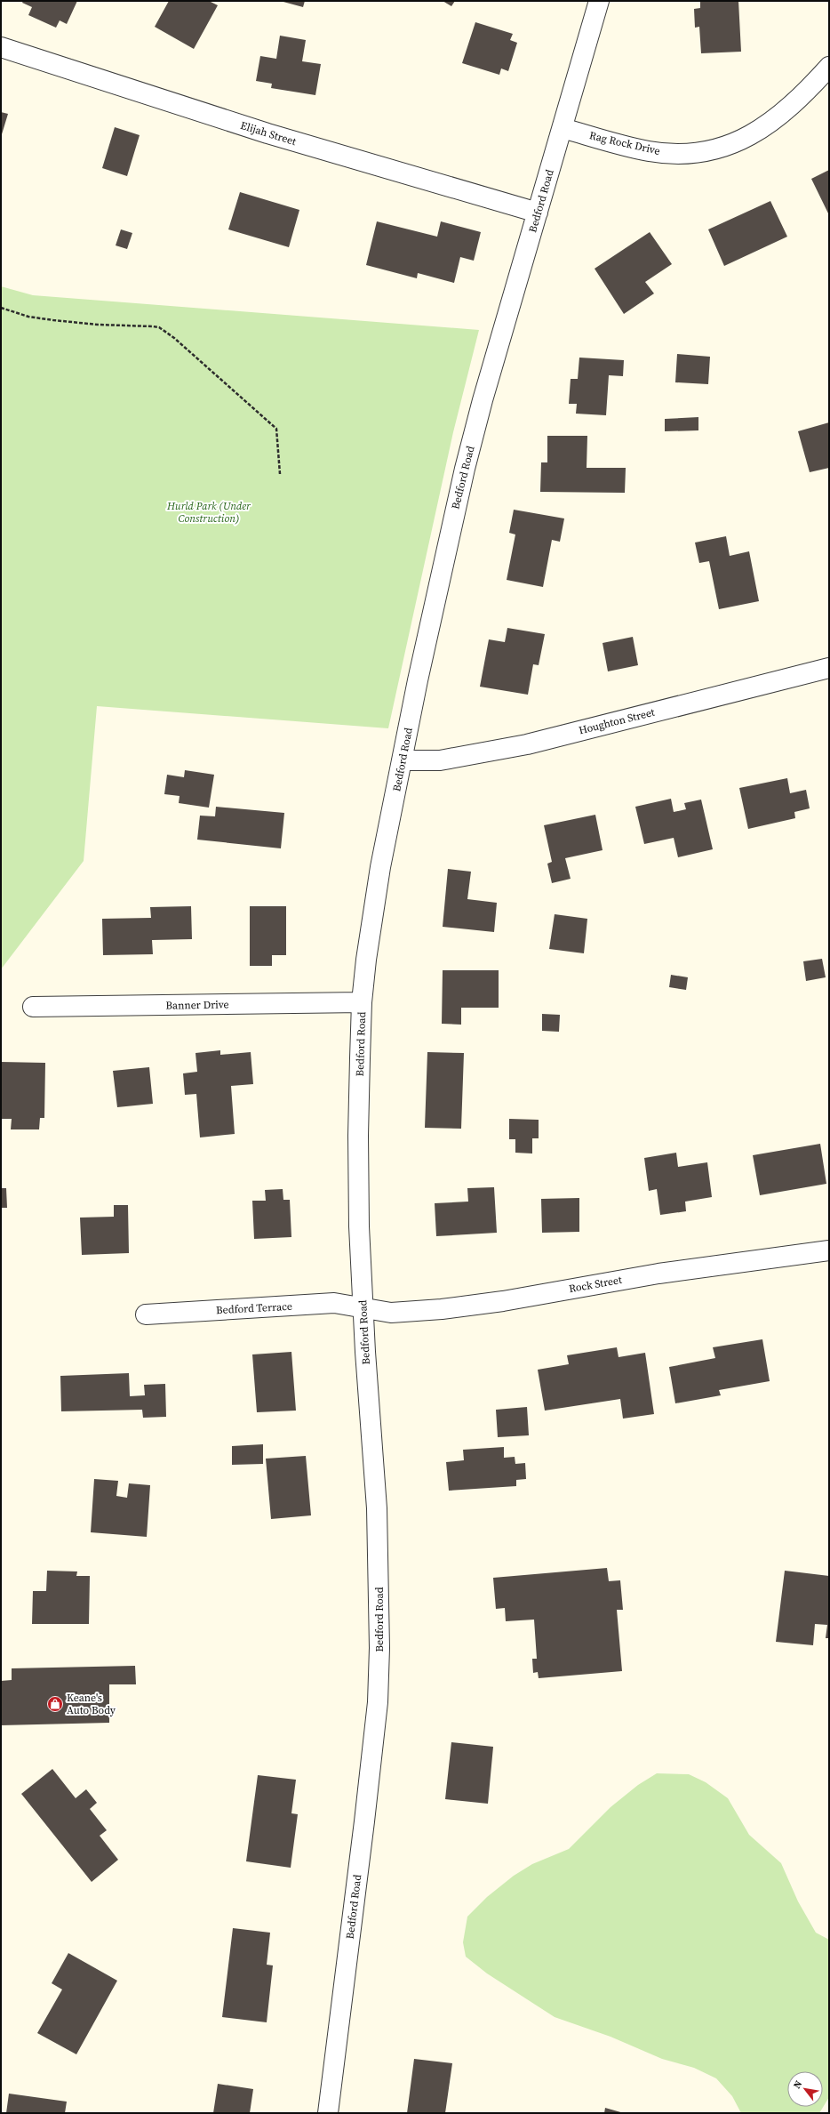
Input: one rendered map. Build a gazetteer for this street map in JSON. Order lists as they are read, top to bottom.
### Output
{
  "streets": {
    "street": [
      "Elijah Street",
      "Rag Rock Drive",
      "Bedford Road",
      "Houghton Street",
      "Banner Drive",
      "Rock Street",
      "Bedford Terrace"
    ]
  },
  "crossings": [
    ["Elijah Street", "Bedford Road"],
    ["Rag Rock Drive", "Bedford Road"],
    ["Bedford Road", "Houghton Street"],
    ["Bedford Road", "Banner Drive"],
    ["Bedford Road", "Rock Street"],
    ["Bedford Road", "Bedford Terrace"],
    ["Rock Street", "Bedford Terrace"]
  ],
  "parks": ["Hurld Park (Under Construction)"],
  "places": {
    "shop": ["Keane's Auto Body"]
  },
  "north": "top left"
}
